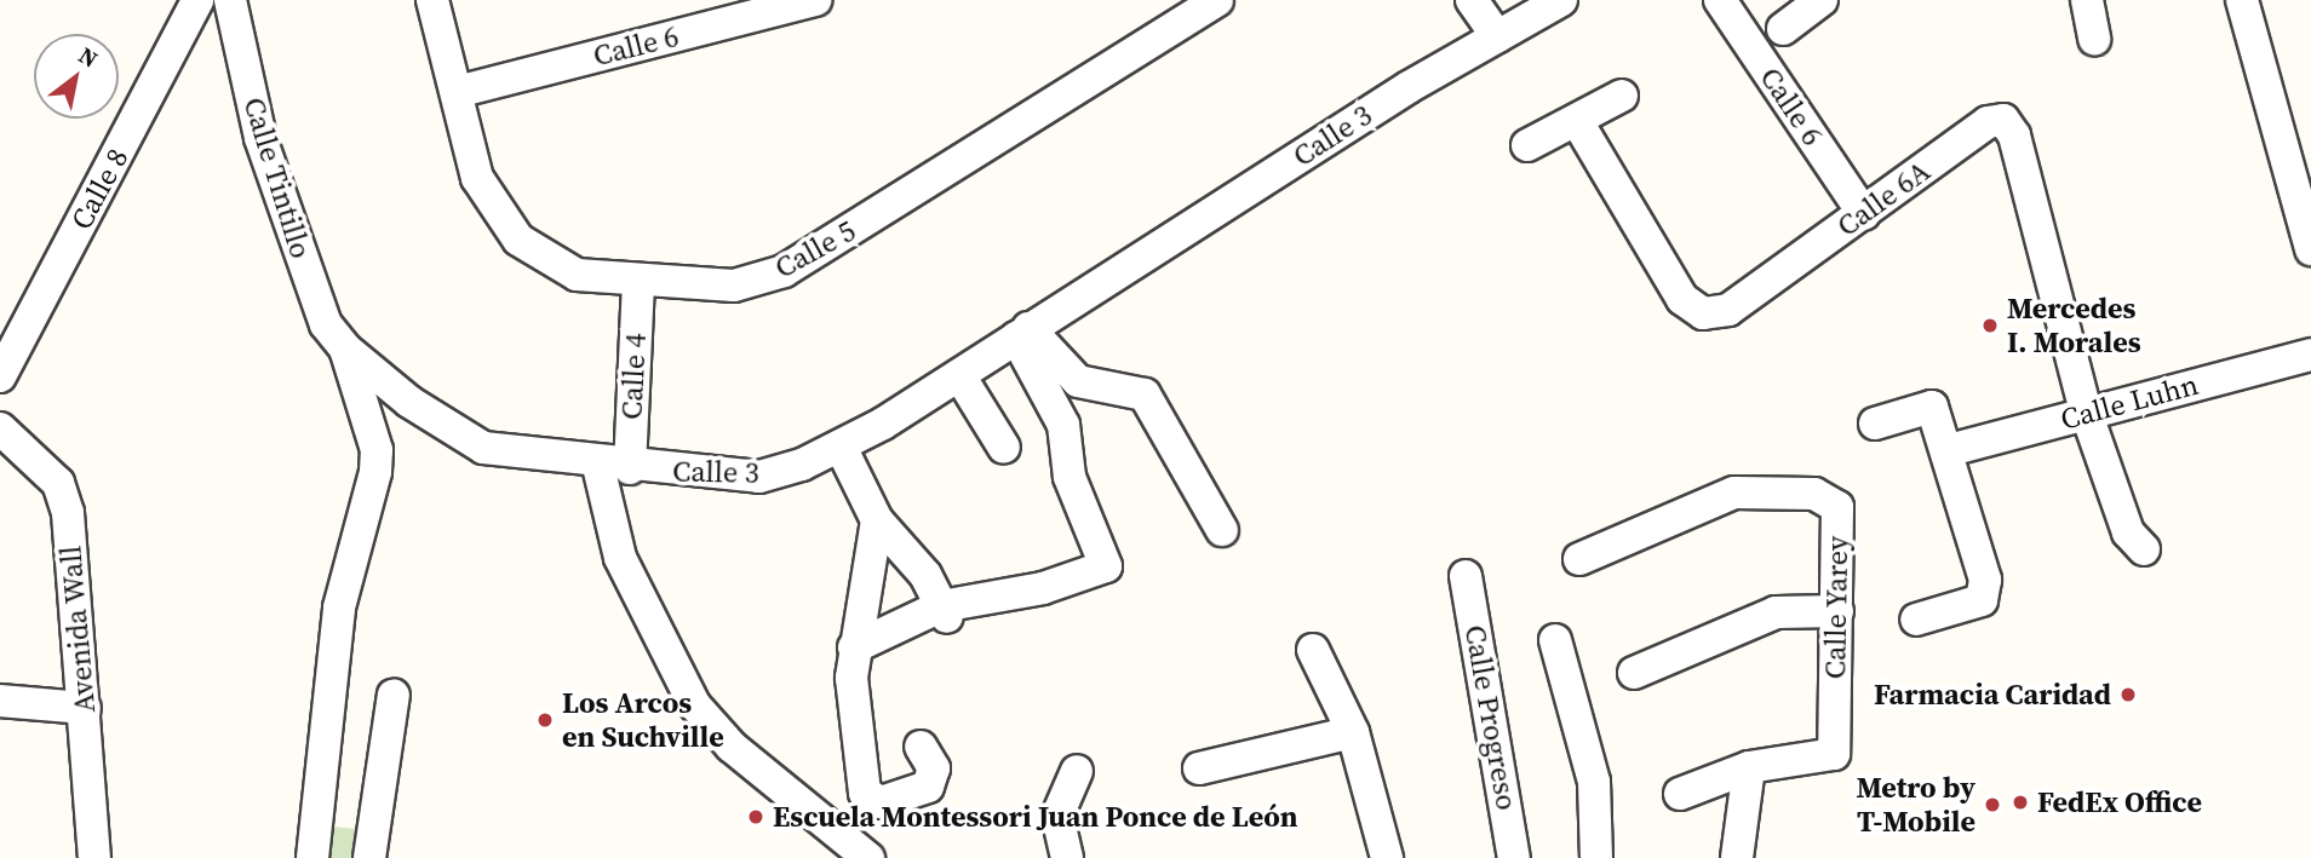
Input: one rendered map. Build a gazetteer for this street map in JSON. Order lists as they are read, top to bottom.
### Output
{
  "streets": {
    "street": [
      "Calle 6",
      "Calle 3",
      "Calle Tintillo",
      "Calle 8",
      "Calle 6A",
      "Calle 5",
      "Calle 4",
      "Calle Luhn",
      "Calle Yarey",
      "Avenida Wall",
      "Calle Progreso"
    ]
  },
  "crossings": [
    ["Calle 6", "Calle 6A"],
    ["Calle 6", "Calle 5"],
    ["Calle 3", "Calle Tintillo"],
    ["Calle 3", "Calle 4"],
    ["Calle 6A", "Calle Luhn"],
    ["Calle 5", "Calle 4"]
  ],
  "places": [
    "Mercedes I. Morales",
    "Farmacia Caridad",
    "Los Arcos en Suchville",
    "FedEx Office",
    "Metro by T-Mobile",
    "Escuela Montessori Juan Ponce de León"
  ],
  "north": "top right"
}
